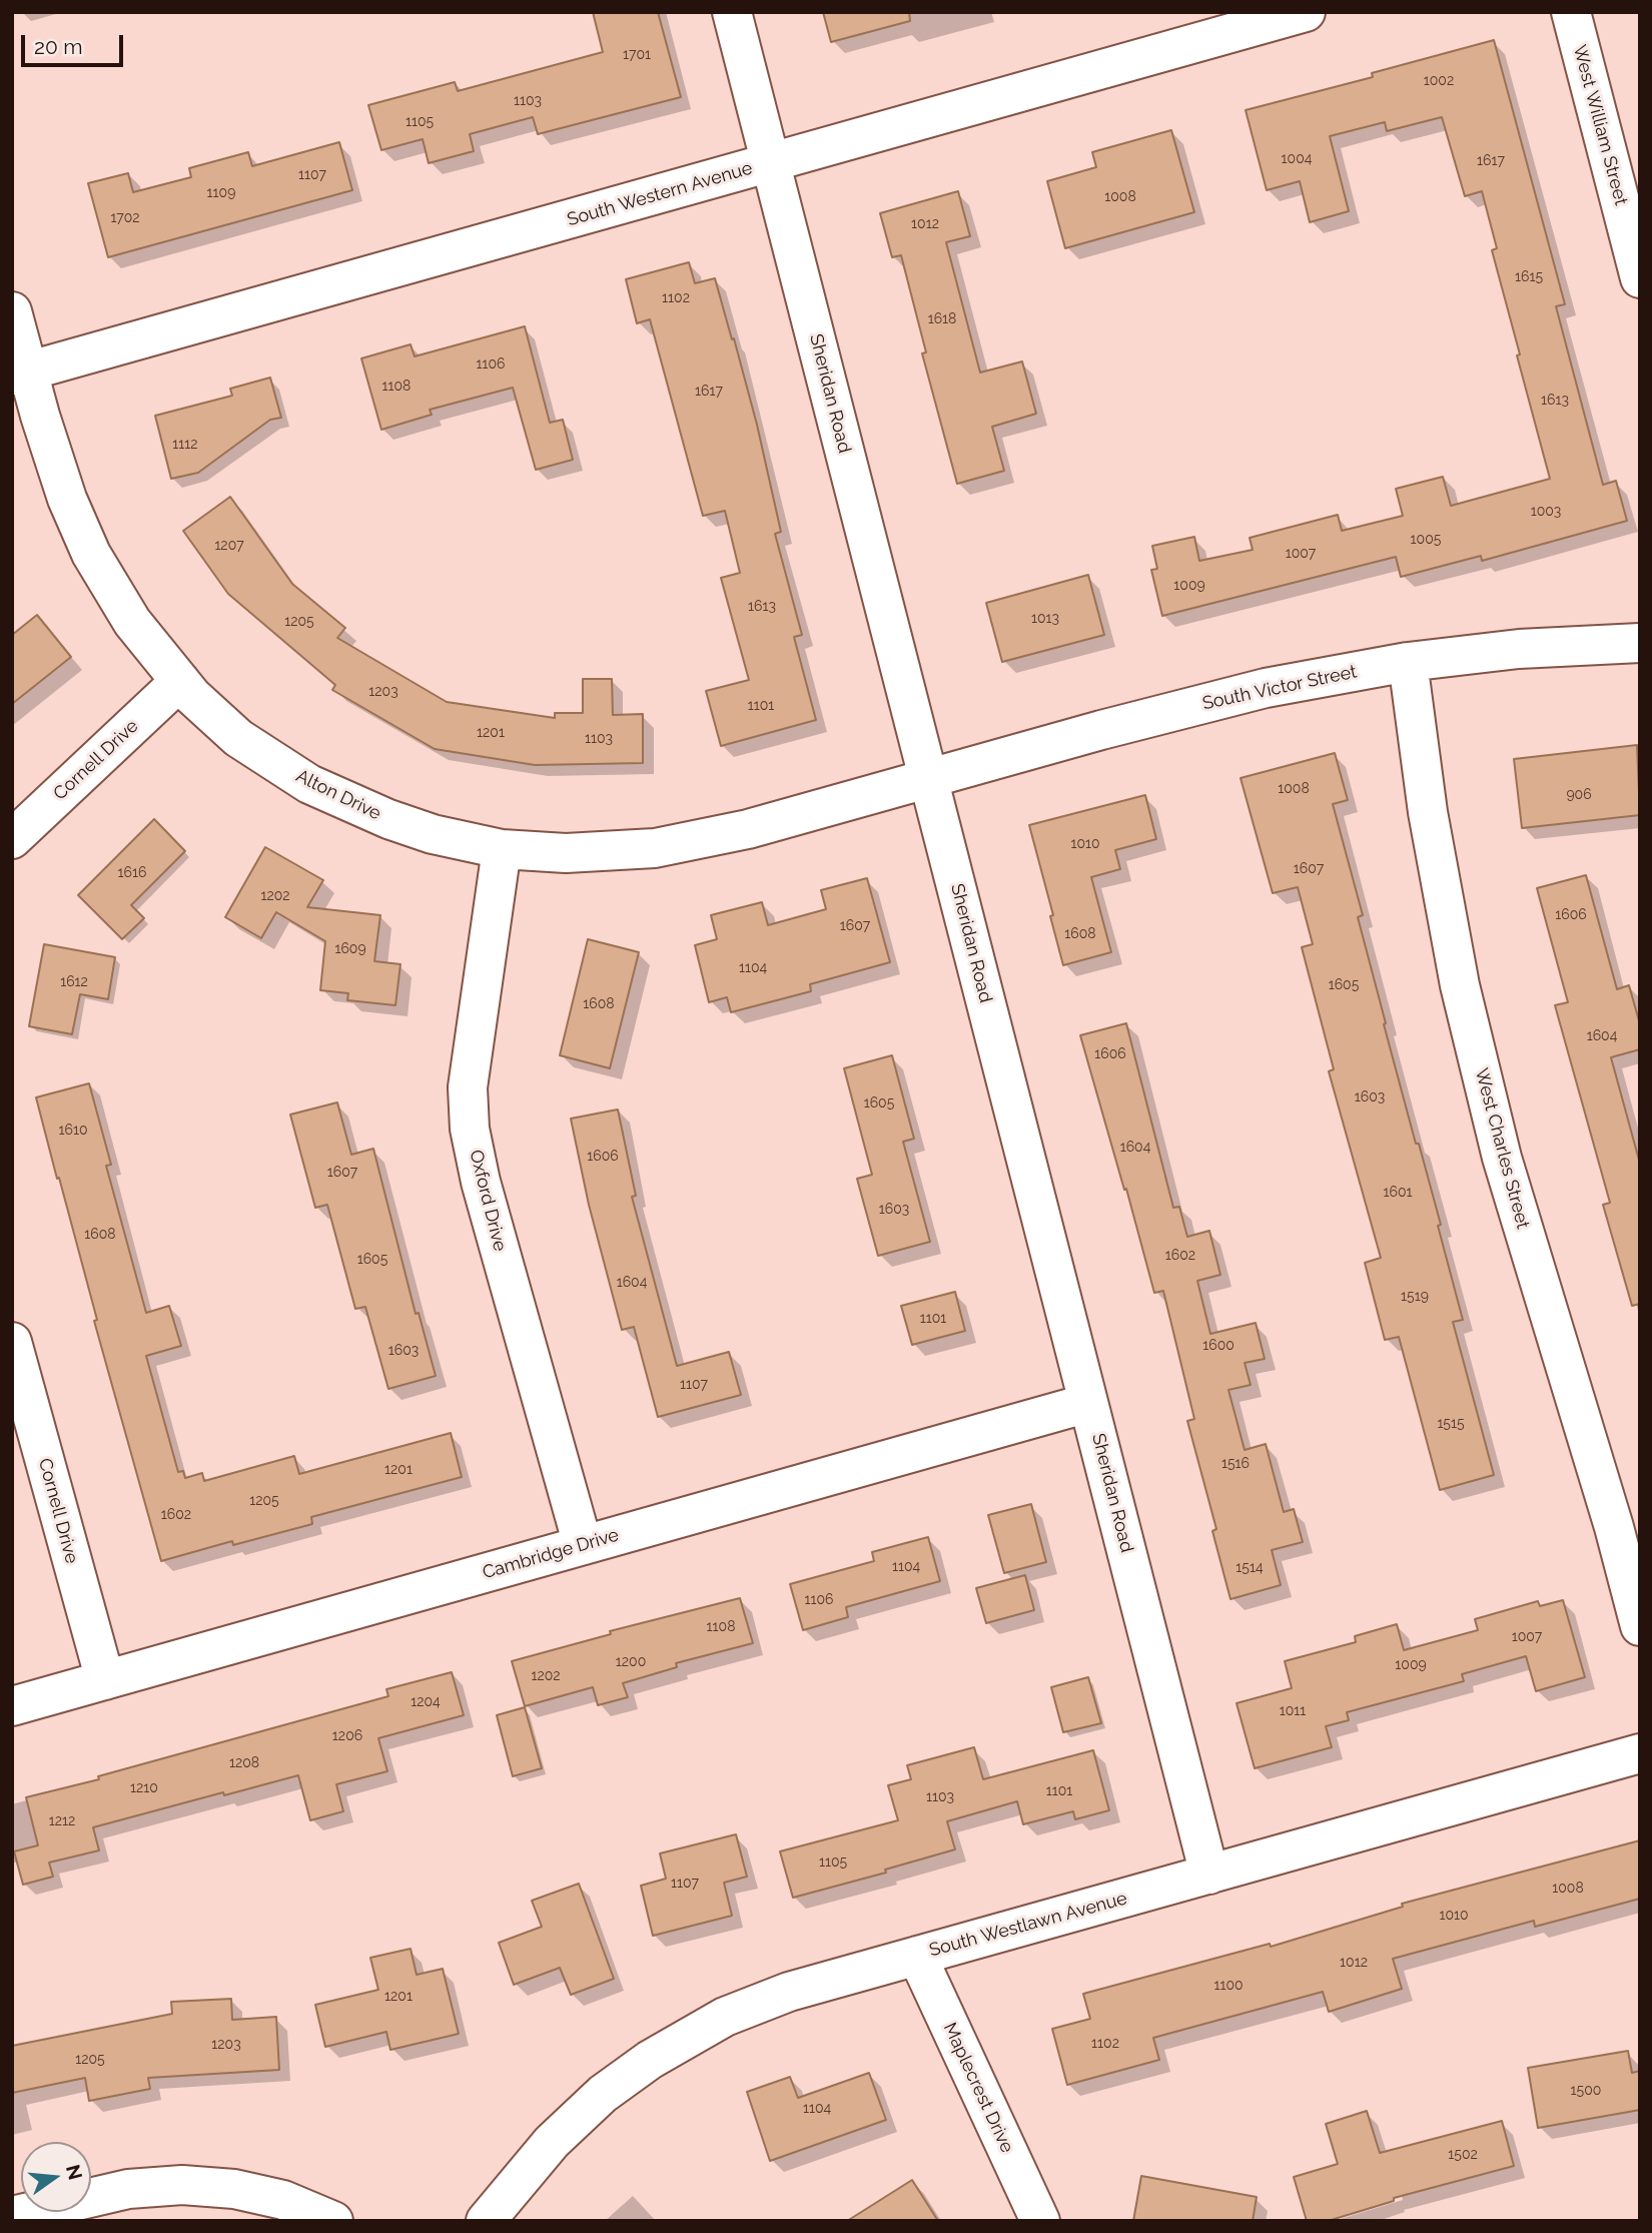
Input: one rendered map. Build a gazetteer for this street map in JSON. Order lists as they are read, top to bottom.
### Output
{
  "streets": {
    "street": [
      "West William Street",
      "South Western Avenue",
      "Sheridan Road",
      "South Victor Street",
      "Cornell Drive",
      "Alton Drive",
      "West Charles Street",
      "Oxford Drive",
      "Cambridge Drive",
      "South Westlawn Avenue",
      "Maplecrest Drive"
    ]
  },
  "crossings": [
    ["South Western Avenue", "Sheridan Road"],
    ["South Western Avenue", "Alton Drive"],
    ["Sheridan Road", "South Victor Street"],
    ["Sheridan Road", "Alton Drive"],
    ["Sheridan Road", "Cambridge Drive"],
    ["Sheridan Road", "South Westlawn Avenue"],
    ["South Victor Street", "Alton Drive"],
    ["South Victor Street", "West Charles Street"],
    ["Cornell Drive", "Alton Drive"],
    ["Cornell Drive", "Cambridge Drive"],
    ["Alton Drive", "Oxford Drive"],
    ["Oxford Drive", "Cambridge Drive"],
    ["South Westlawn Avenue", "Maplecrest Drive"]
  ],
  "house_numbers": [
    "1701",
    "1002",
    "1103",
    "1105",
    "1004",
    "1617",
    "1107",
    "1109",
    "1008",
    "1702",
    "1012",
    "1615",
    "1102",
    "1618",
    "1106",
    "1108",
    "1617",
    "1613",
    "1112",
    "1003",
    "1005",
    "1207",
    "1007",
    "1009",
    "1613",
    "1013",
    "1205",
    "1203",
    "1101",
    "1201",
    "1103",
    "1008",
    "906",
    "1010",
    "1607",
    "1616",
    "1202",
    "1606",
    "1607",
    "1608",
    "1609",
    "1104",
    "1612",
    "1605",
    "1608",
    "1604",
    "1606",
    "1603",
    "1605",
    "1610",
    "1604",
    "1606",
    "1607",
    "1601",
    "1603",
    "1608",
    "1602",
    "1605",
    "1604",
    "1519",
    "1101",
    "1600",
    "1603",
    "1107",
    "1515",
    "1516",
    "1201",
    "1205",
    "1602",
    "1104",
    "1514",
    "1106",
    "1108",
    "1007",
    "1200",
    "1009",
    "1202",
    "1204",
    "1011",
    "1206",
    "1208",
    "1210",
    "1101",
    "1103",
    "1212",
    "1105",
    "1107",
    "1008",
    "1010",
    "1012",
    "1100",
    "1201",
    "1102",
    "1203",
    "1205",
    "1500",
    "1104",
    "1502"
  ],
  "scale_bar": "20 m",
  "north": "right"
}
